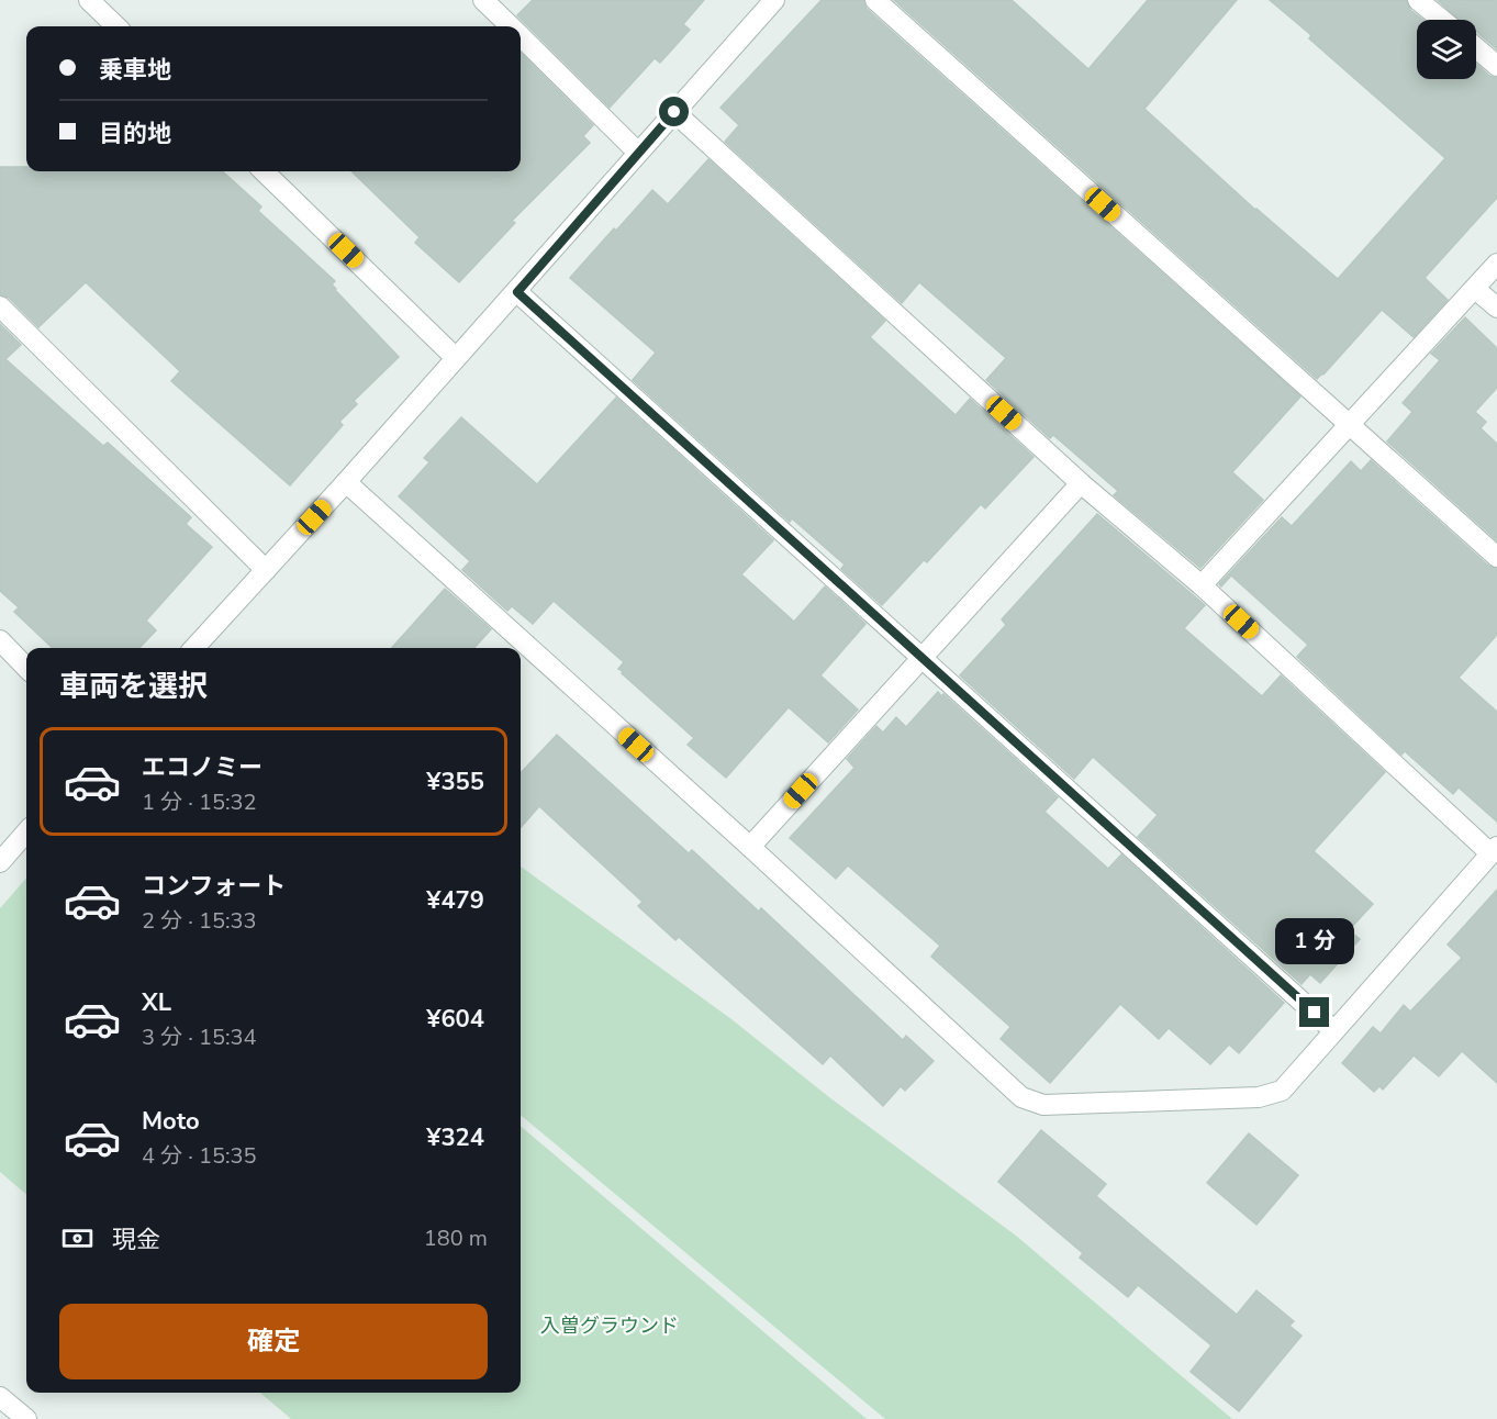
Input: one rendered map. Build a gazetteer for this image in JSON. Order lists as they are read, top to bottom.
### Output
{
  "parks": ["入曽グラウンド"],
  "page": {
    "banner": ["乗車地", "目的地"],
    "heading": "車両を選択",
    "list": [
      {
        "name": "エコノミー",
        "note": "1 分 · 15:32",
        "value": "¥355"
      },
      {
        "name": "コンフォート",
        "note": "2 分 · 15:33",
        "value": "¥479"
      },
      {
        "name": "XL",
        "note": "3 分 · 15:34",
        "value": "¥604"
      },
      {
        "name": "Moto",
        "note": "4 分 · 15:35",
        "value": "¥324"
      }
    ],
    "bubble": "1 分",
    "pay": ["現金", "180 m"],
    "buttons": "確定"
  }
}
